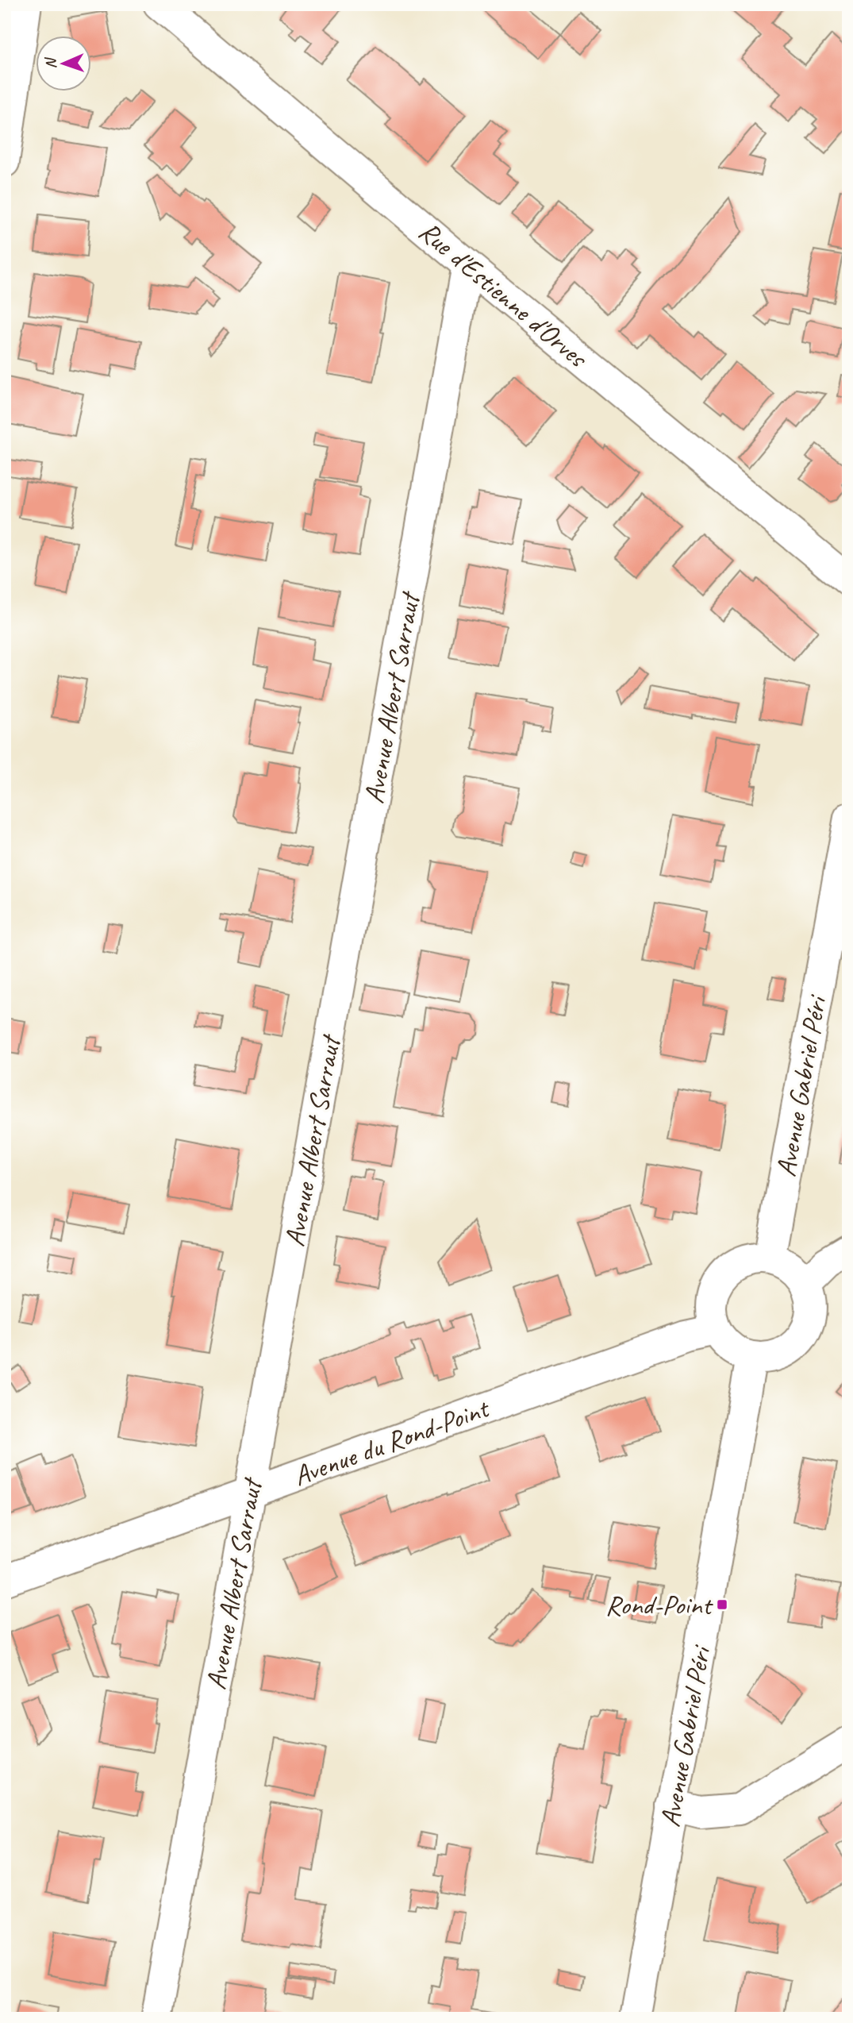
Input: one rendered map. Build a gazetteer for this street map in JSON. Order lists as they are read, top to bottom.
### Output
{
  "streets": {
    "street": [
      "Rue d'Estienne d'Orves",
      "Avenue Albert Sarraut",
      "Avenue Gabriel Péri",
      "Avenue du Rond-Point"
    ]
  },
  "crossings": [
    ["Rue d'Estienne d'Orves", "Avenue Albert Sarraut"],
    ["Avenue Albert Sarraut", "Avenue du Rond-Point"],
    ["Avenue Gabriel Péri", "Avenue du Rond-Point"]
  ],
  "places": {
    "transit": ["Rond-Point"]
  },
  "north": "left"
}
